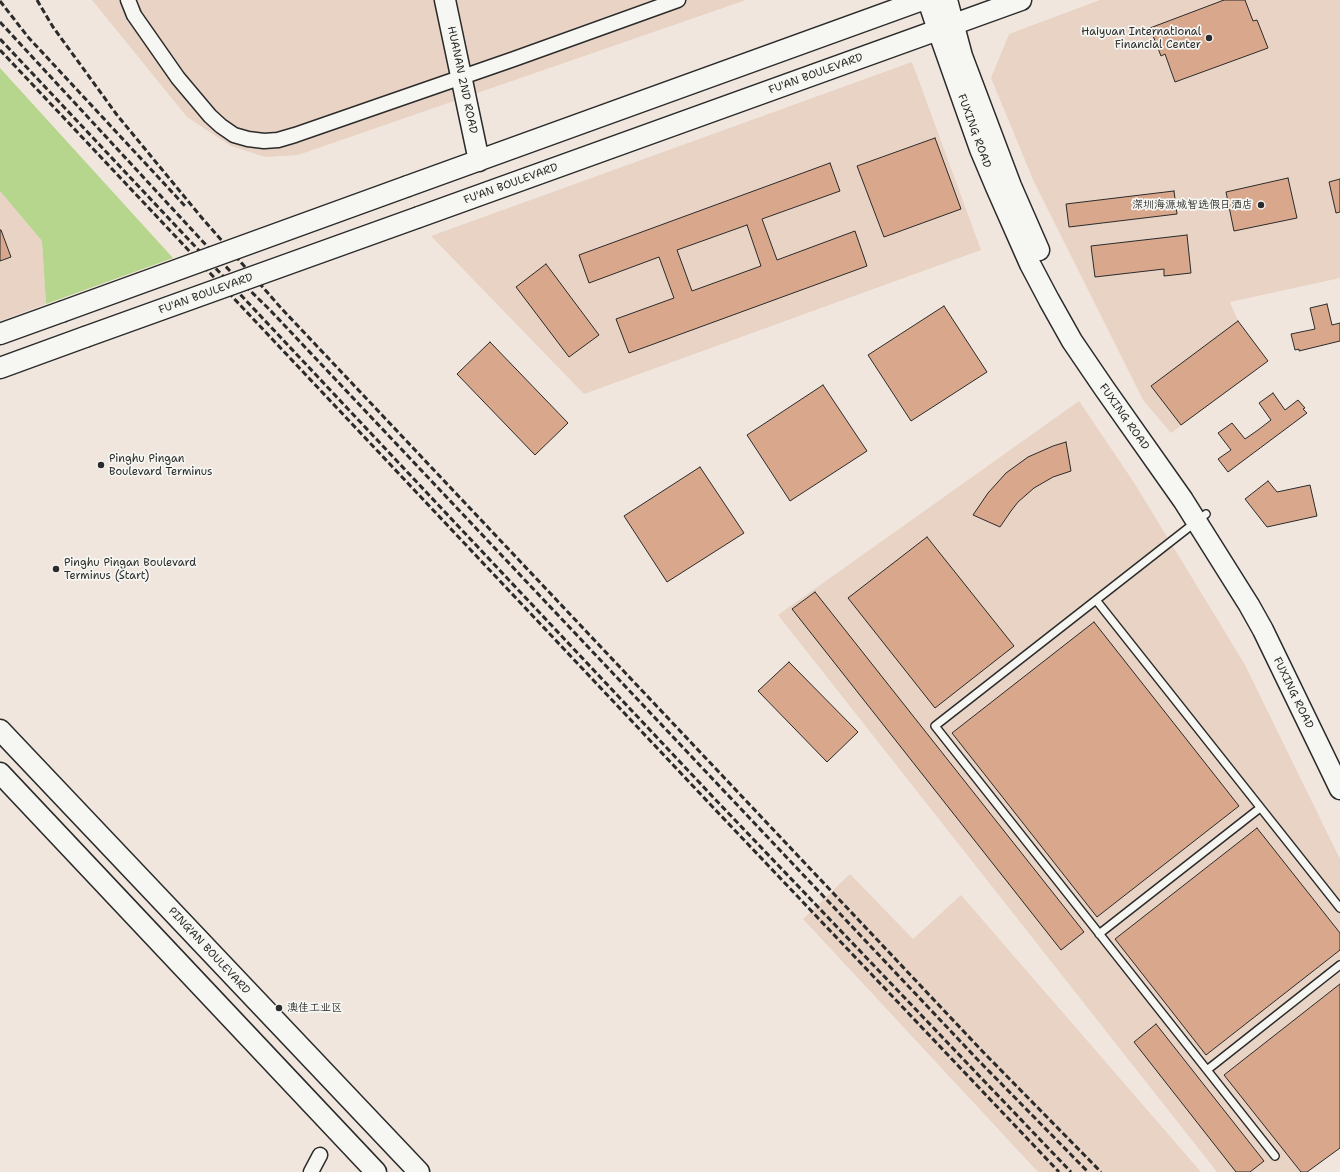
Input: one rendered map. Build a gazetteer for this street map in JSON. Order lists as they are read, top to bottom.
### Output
{
  "streets": {
    "street": [
      "FU'AN BOULEVARD",
      "HUANAN 2ND ROAD",
      "FUXING ROAD",
      "PING'AN BOULEVARD"
    ]
  },
  "crossings": [
    ["FU'AN BOULEVARD", "FUXING ROAD"]
  ],
  "places": [
    "Haiyuan International Financial Center",
    "深圳海源城智选假日酒店",
    "Pinghu Pingan Boulevard Terminus",
    "Pinghu Pingan Boulevard Terminus (Start)",
    "澳佳工业区"
  ]
}
